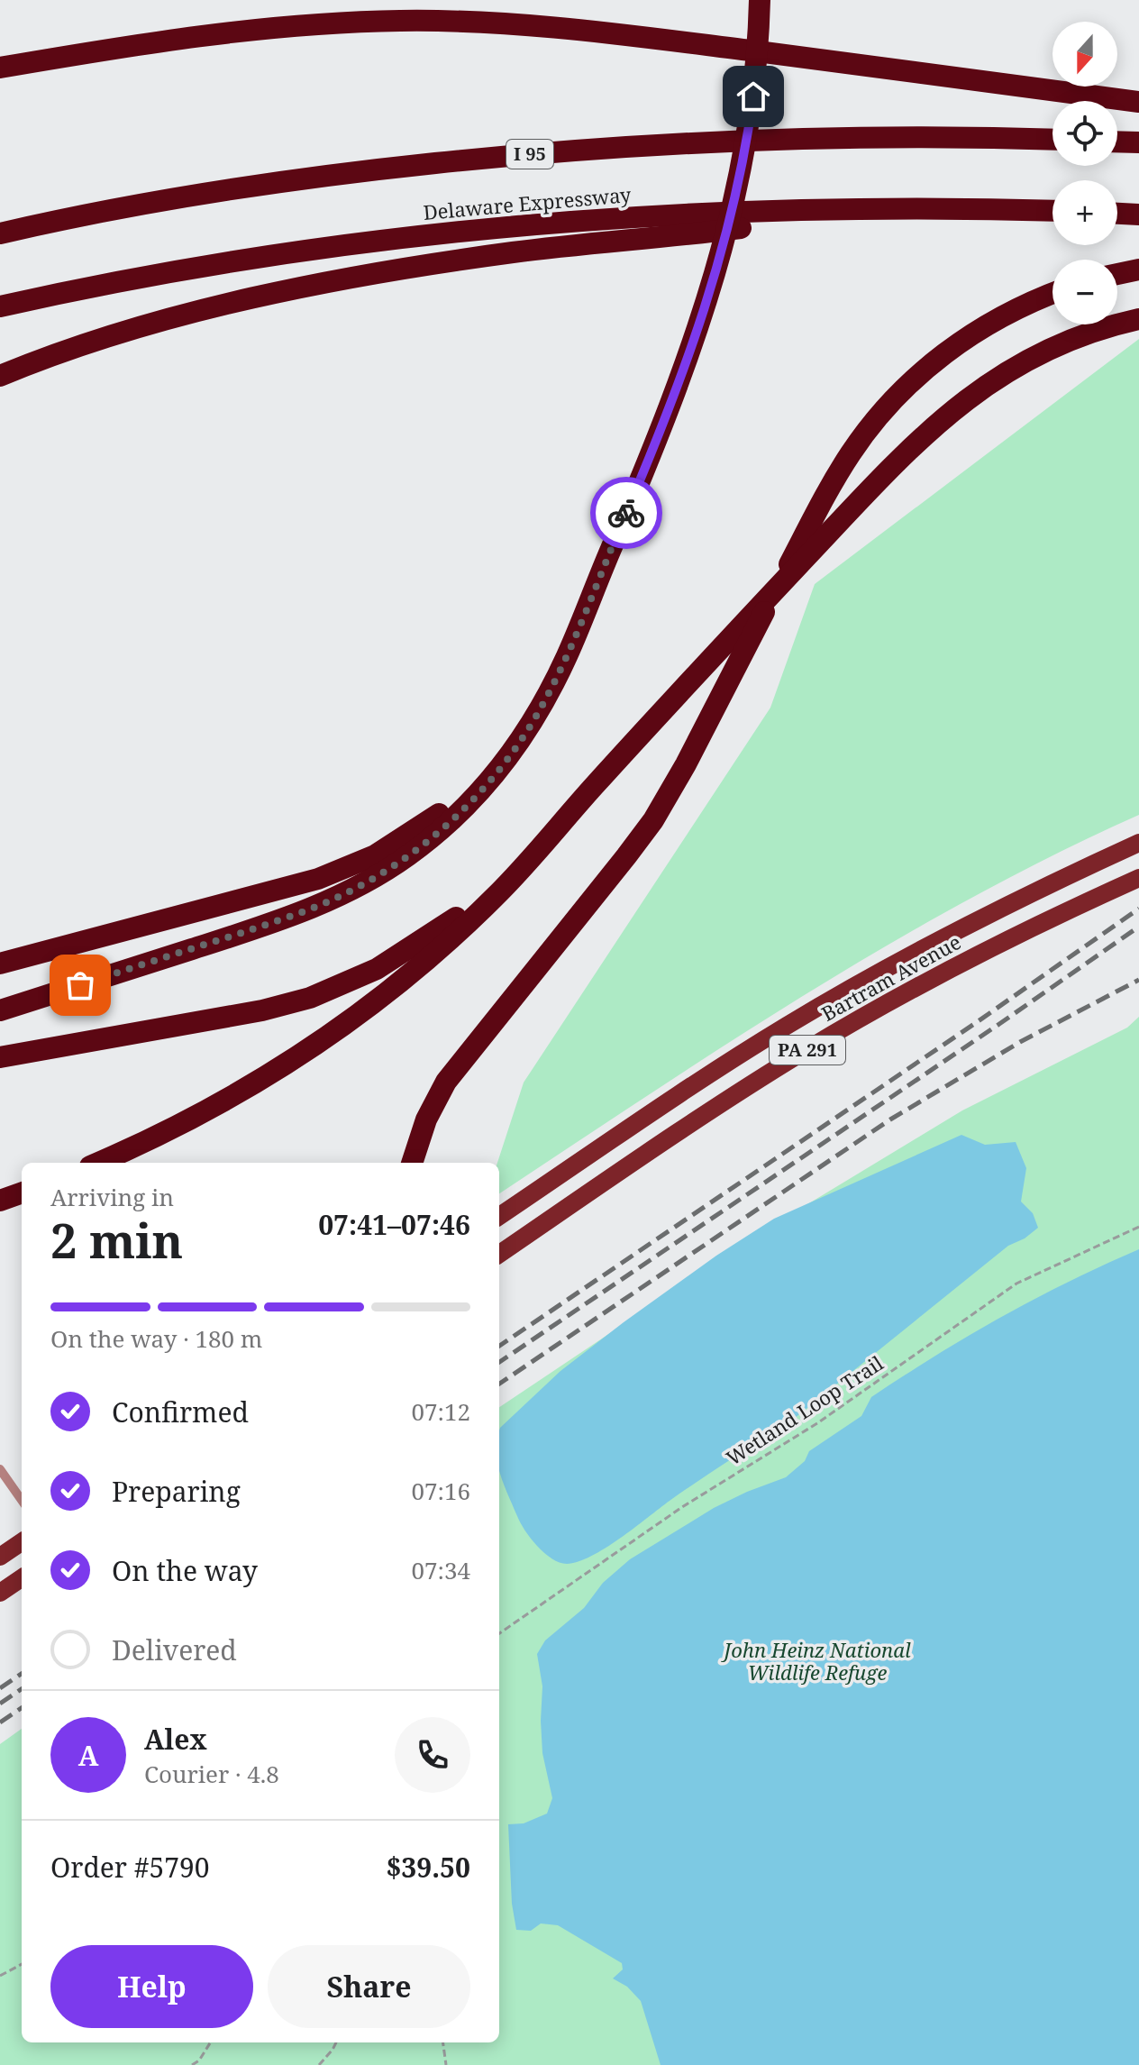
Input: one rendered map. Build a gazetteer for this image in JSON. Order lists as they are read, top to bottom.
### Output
{
  "streets": {
    "highway": ["I 95", "Delaware Expressway"],
    "main road": ["Bartram Avenue", "PA 291"],
    "path": ["Wetland Loop Trail"]
  },
  "parks": ["John Heinz National Wildlife Refuge"],
  "north": "bottom",
  "page": {
    "map_buttons": ["+", "−"],
    "heading": ["2 min", "Arriving in", "07:41–07:46"],
    "panel": [
      "Alex",
      "Courier · 4.8",
      "Order #5790",
      "$39.50"
    ],
    "bar": "On the way · 180 m",
    "list": [
      ["Confirmed", "07:12"],
      ["Preparing", "07:16"],
      ["On the way", "07:34"],
      "Delivered"
    ],
    "round": "A",
    "buttons": ["Help", "Share"]
  }
}
